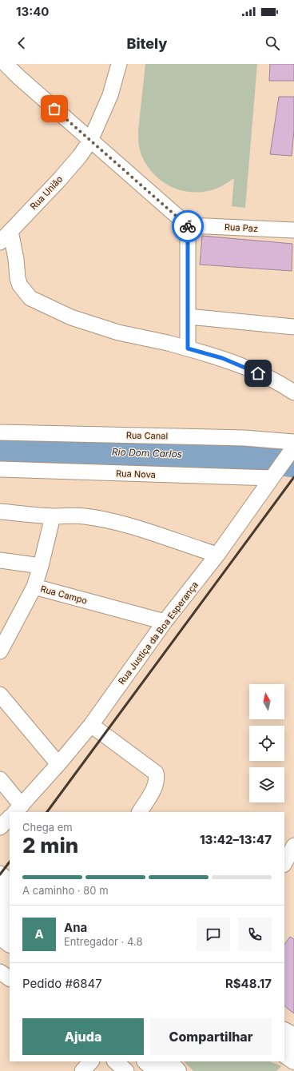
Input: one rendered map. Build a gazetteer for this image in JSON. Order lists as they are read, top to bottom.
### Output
{
  "streets": {
    "street": [
      "Rua União",
      "Rua Paz",
      "Rua Canal",
      "Rua Nova",
      "Rua Campo",
      "Rua Justiça da Boa Esperança"
    ]
  },
  "crossings": [
    ["Rua Canal", "Rua Justiça da Boa Esperança"],
    ["Rua Nova", "Rua Justiça da Boa Esperança"],
    ["Rua Campo", "Rua Justiça da Boa Esperança"]
  ],
  "water": ["Rio Dom Carlos"],
  "north": "top",
  "page": {
    "status": "13:40",
    "header": "Bitely",
    "heading": ["2 min", "Chega em", "13:42–13:47"],
    "panel": [
      "Ana",
      "Entregador · 4.8",
      "Pedido #6847",
      "R$48.17"
    ],
    "bar": "A caminho · 80 m",
    "round": "A",
    "buttons": ["Ajuda", "Compartilhar"]
  }
}
